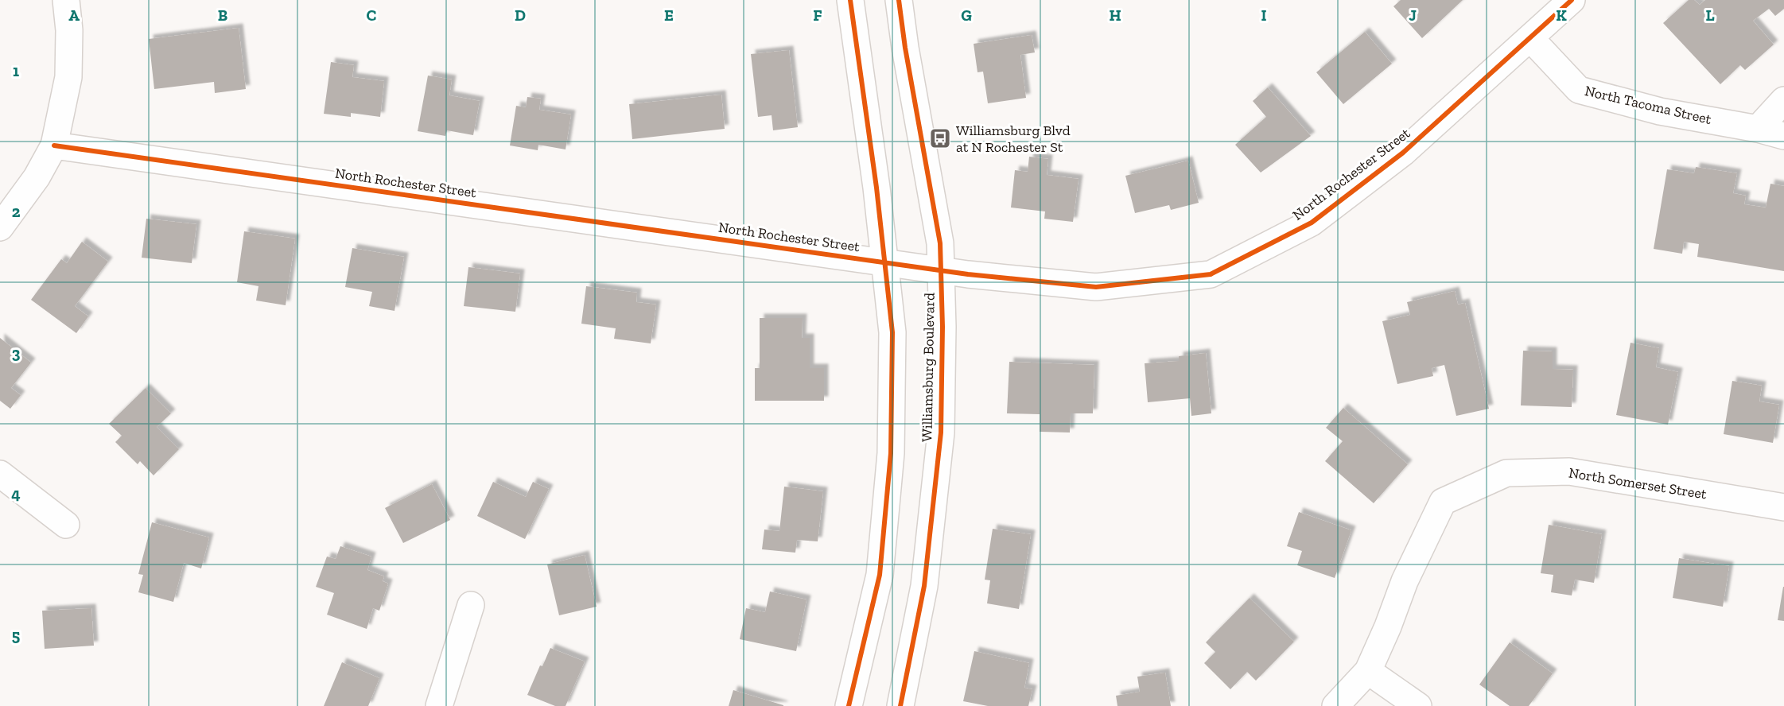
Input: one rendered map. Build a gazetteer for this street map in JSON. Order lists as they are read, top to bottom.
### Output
{
  "streets": {
    "street": [
      "North Tacoma Street",
      "North Rochester Street",
      "Williamsburg Boulevard",
      "North Somerset Street"
    ]
  },
  "crossings": [
    ["North Tacoma Street", "North Rochester Street"],
    ["North Rochester Street", "Williamsburg Boulevard"]
  ],
  "places": {
    "bus stop": ["Williamsburg Blvd at N Rochester St"]
  },
  "grid": {
    "columns": [
      "A",
      "B",
      "C",
      "D",
      "E",
      "F",
      "G",
      "H",
      "I",
      "J",
      "K",
      "L"
    ],
    "rows": [
      "1",
      "2",
      "3",
      "4",
      "5"
    ]
  }
}
